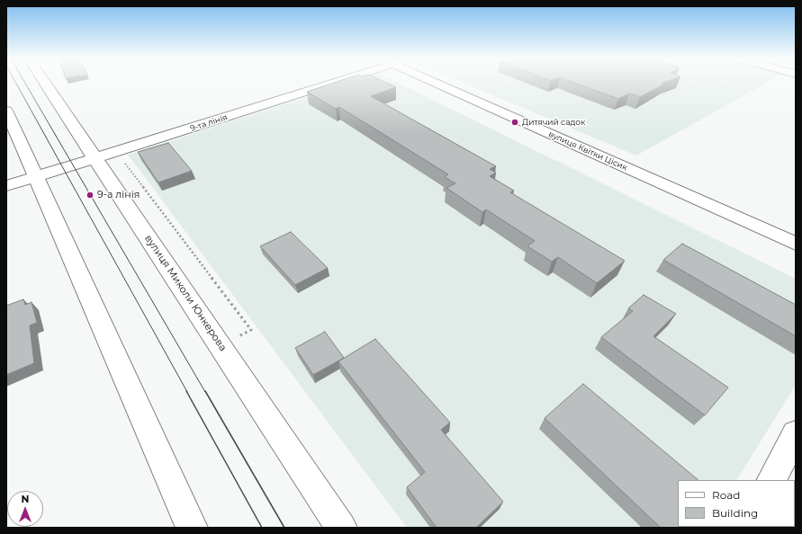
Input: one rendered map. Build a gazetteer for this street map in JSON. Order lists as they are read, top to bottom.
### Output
{
  "streets": {
    "street": ["9-та лінія", "вулиця Квітки Цісик", "вулиця Миколи Юнкерова"]
  },
  "crossings": [
    ["9-та лінія", "вулиця Миколи Юнкерова"]
  ],
  "places": ["Дитячий садок", "9-а лінія"],
  "legend": ["Road", "Building"],
  "north": "top"
}
